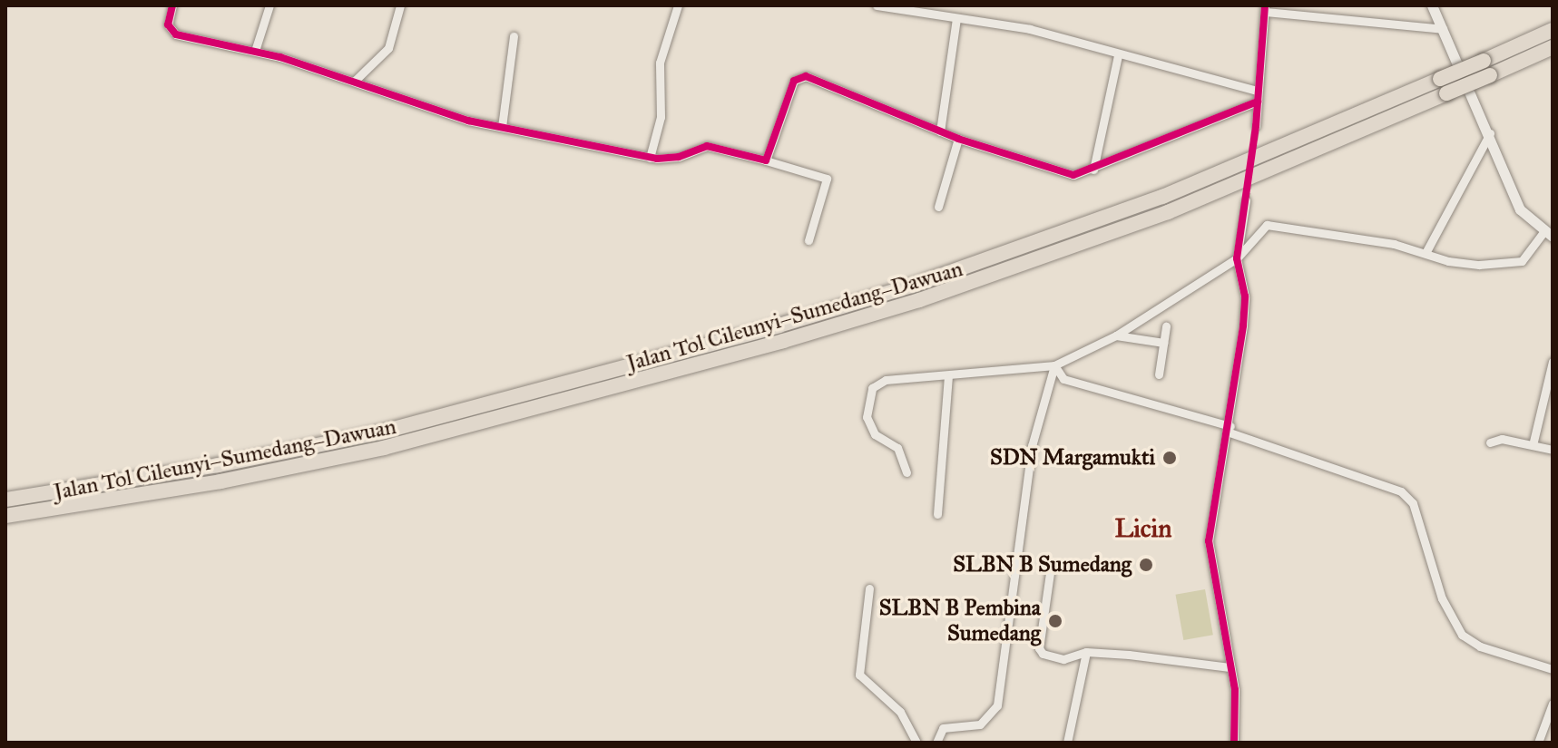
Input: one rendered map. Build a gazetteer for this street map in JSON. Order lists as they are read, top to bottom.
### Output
{
  "streets": {
    "highway": ["Jalan Tol Cileunyi–Sumedang–Dawuan"]
  },
  "districts": ["Licin"],
  "places": ["SDN Margamukti", "SLBN B Sumedang", "SLBN B Pembina Sumedang"]
}
